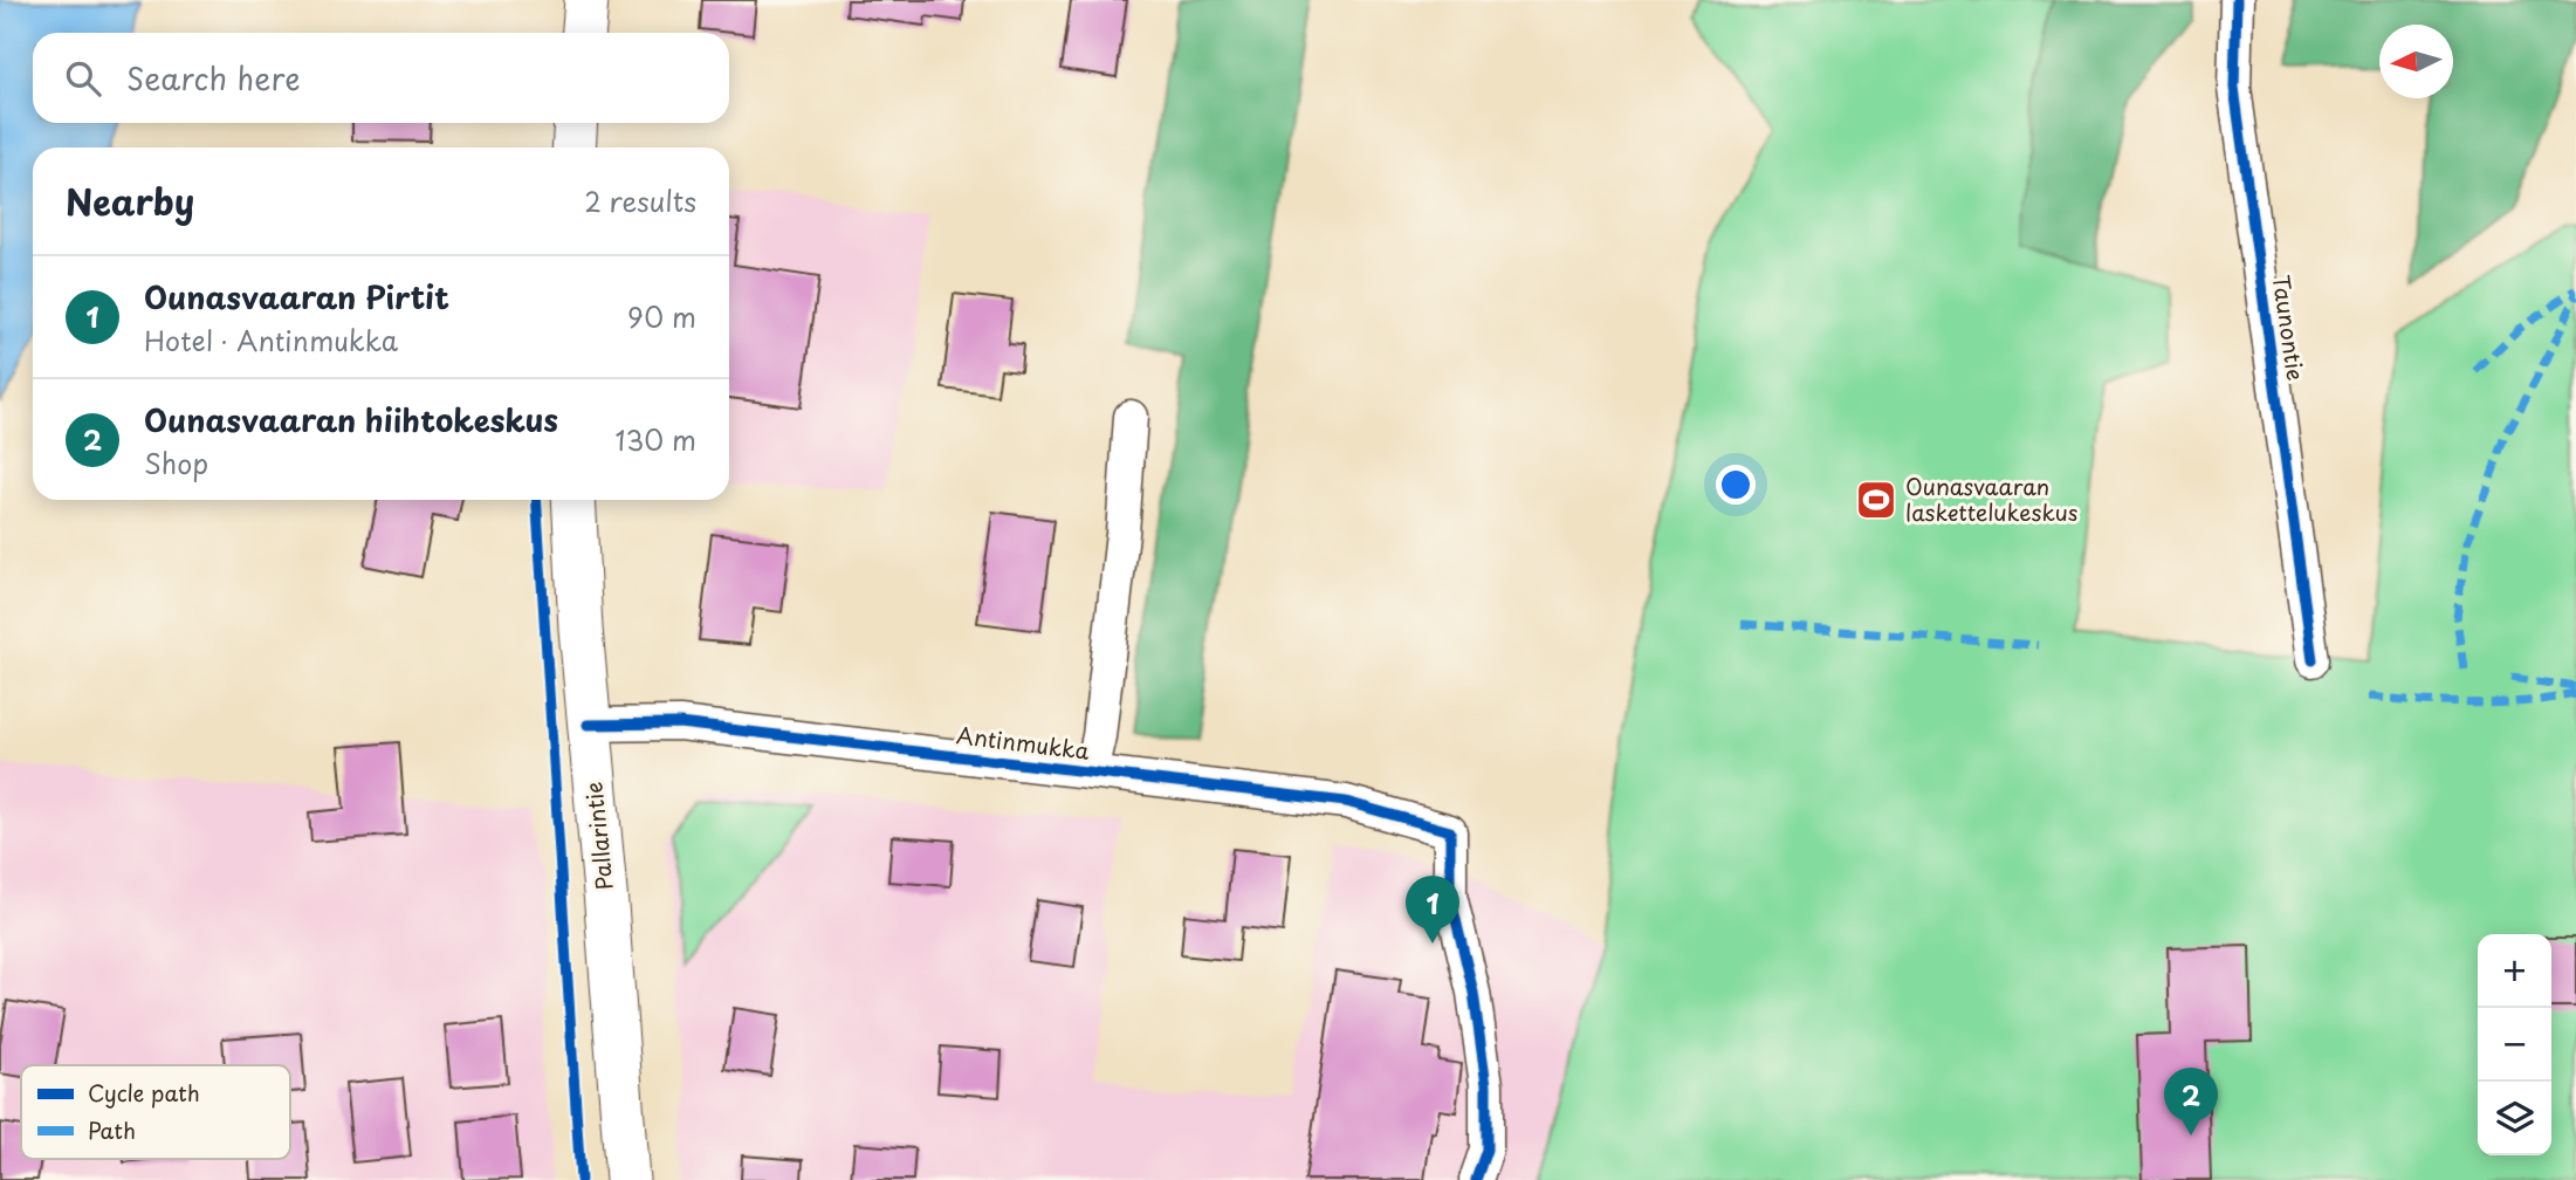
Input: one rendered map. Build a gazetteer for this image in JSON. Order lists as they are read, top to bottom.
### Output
{
  "streets": {
    "street": ["Taunontie", "Antinmukka", "Pallarintie"]
  },
  "crossings": [
    ["Antinmukka", "Pallarintie"]
  ],
  "places": {
    "sports": ["Ounasvaaran laskettelukeskus"]
  },
  "legend": ["Cycle path", "Path"],
  "north": "left",
  "page": {
    "search": "Search here",
    "heading": ["Nearby", "2 results"],
    "list": [
      {
        "mark": "1",
        "name": "Ounasvaaran Pirtit",
        "note": "Hotel · Antinmukka",
        "value": "90 m"
      },
      {
        "mark": "2",
        "name": "Ounasvaaran hiihtokeskus",
        "note": "Shop",
        "value": "130 m"
      }
    ],
    "pins": ["1", "2"],
    "map_buttons": ["+", "−"]
  }
}
